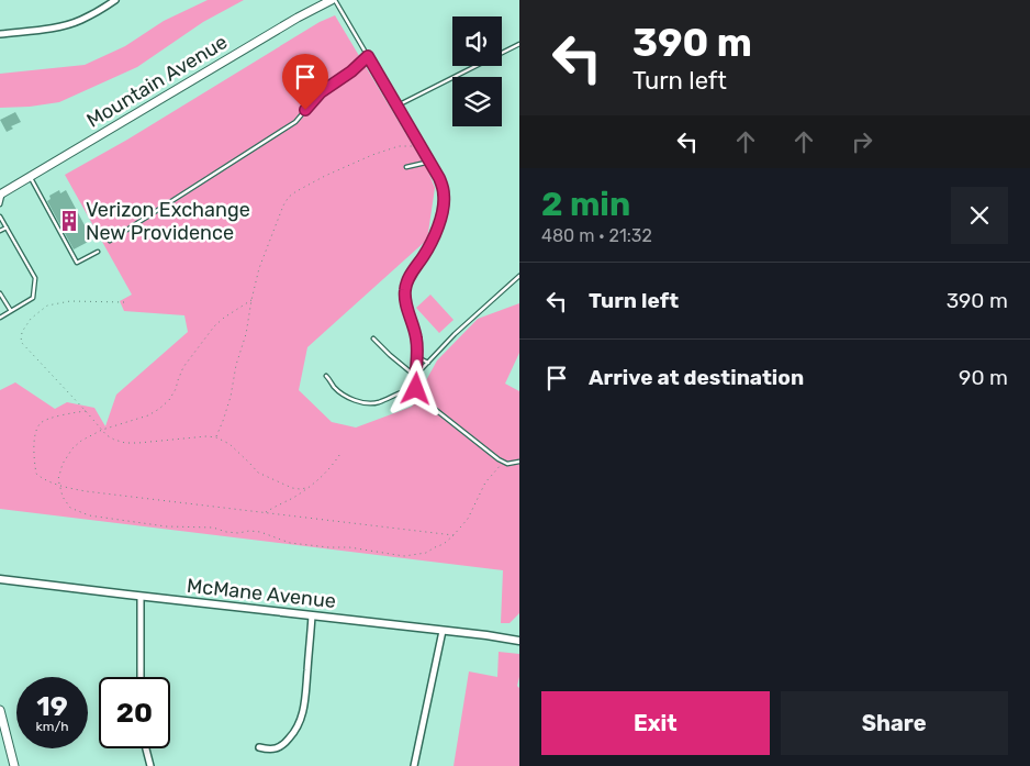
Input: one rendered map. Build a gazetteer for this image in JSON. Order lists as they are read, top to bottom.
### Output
{
  "streets": {
    "main road": ["Mountain Avenue"],
    "street": ["McMane Avenue"]
  },
  "places": {
    "building": ["Verizon Exchange New Providence"]
  },
  "page": {
    "turn": ["390 m", "Turn left"],
    "heading": ["2 min", "480 m · 21:32"],
    "list": [
      {
        "name": "Turn left",
        "value": "390 m"
      },
      {
        "name": "Arrive at destination",
        "value": "90 m"
      }
    ],
    "speed": "19 km/h",
    "limit": "20",
    "buttons": ["Exit", "Share"]
  }
}
